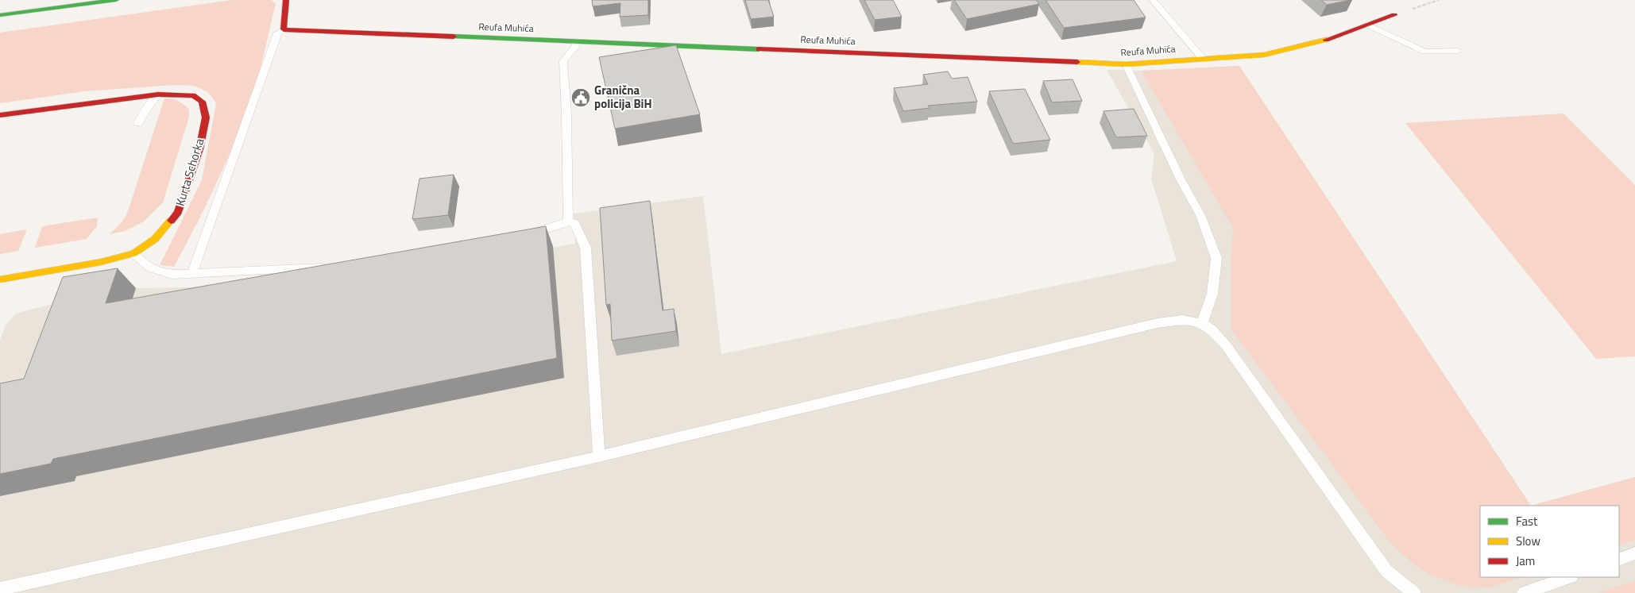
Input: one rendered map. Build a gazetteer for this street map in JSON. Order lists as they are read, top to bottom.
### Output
{
  "streets": {
    "street": ["Reufa Muhića", "Kurta Schorka"]
  },
  "places": {
    "public building": ["Granična policija BiH"]
  },
  "legend": ["Fast", "Slow", "Jam"]
}
